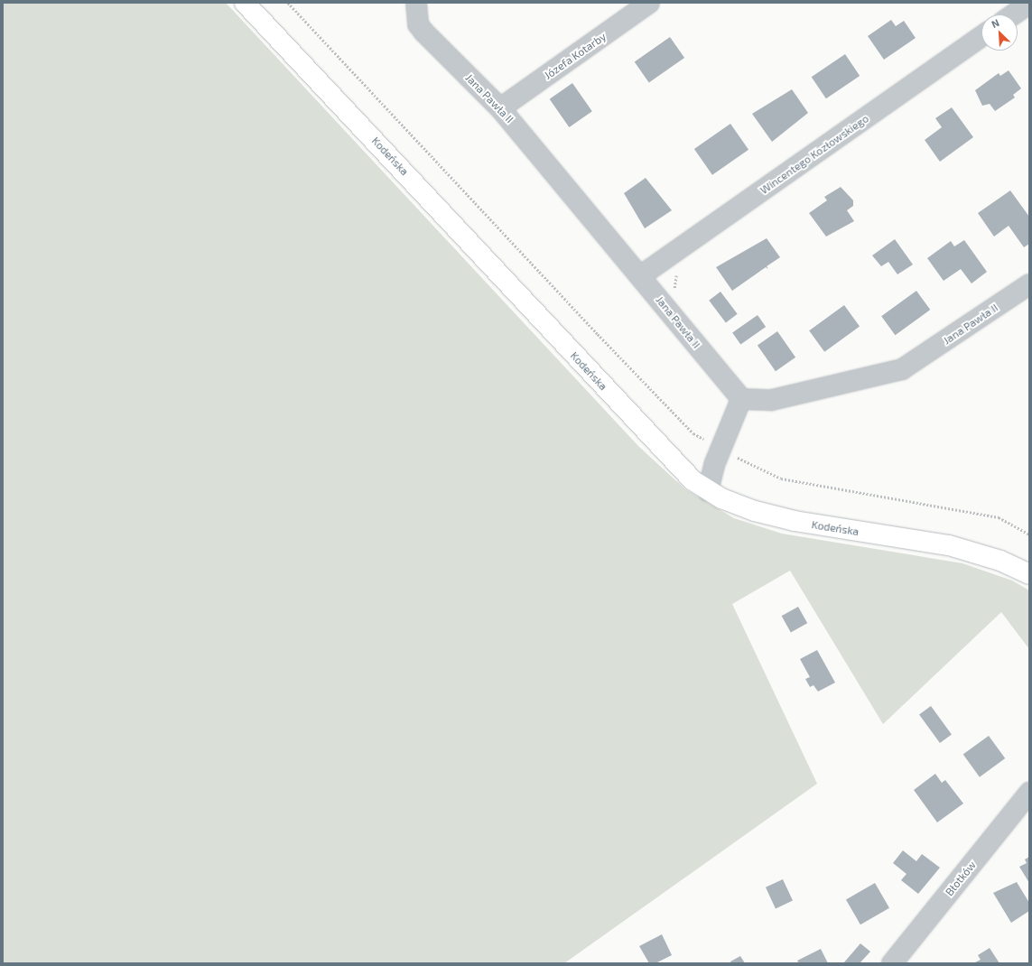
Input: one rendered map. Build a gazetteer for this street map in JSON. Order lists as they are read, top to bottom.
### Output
{
  "streets": {
    "main road": ["Kodeńska"],
    "street": [
      "Józefa Kotarby",
      "Jana Pawła II",
      "Wincentego Kozłowskiego",
      "Błotków"
    ]
  },
  "crossings": [
    ["Józefa Kotarby", "Jana Pawła II"],
    ["Jana Pawła II", "Wincentego Kozłowskiego"]
  ],
  "north": "top left"
}
